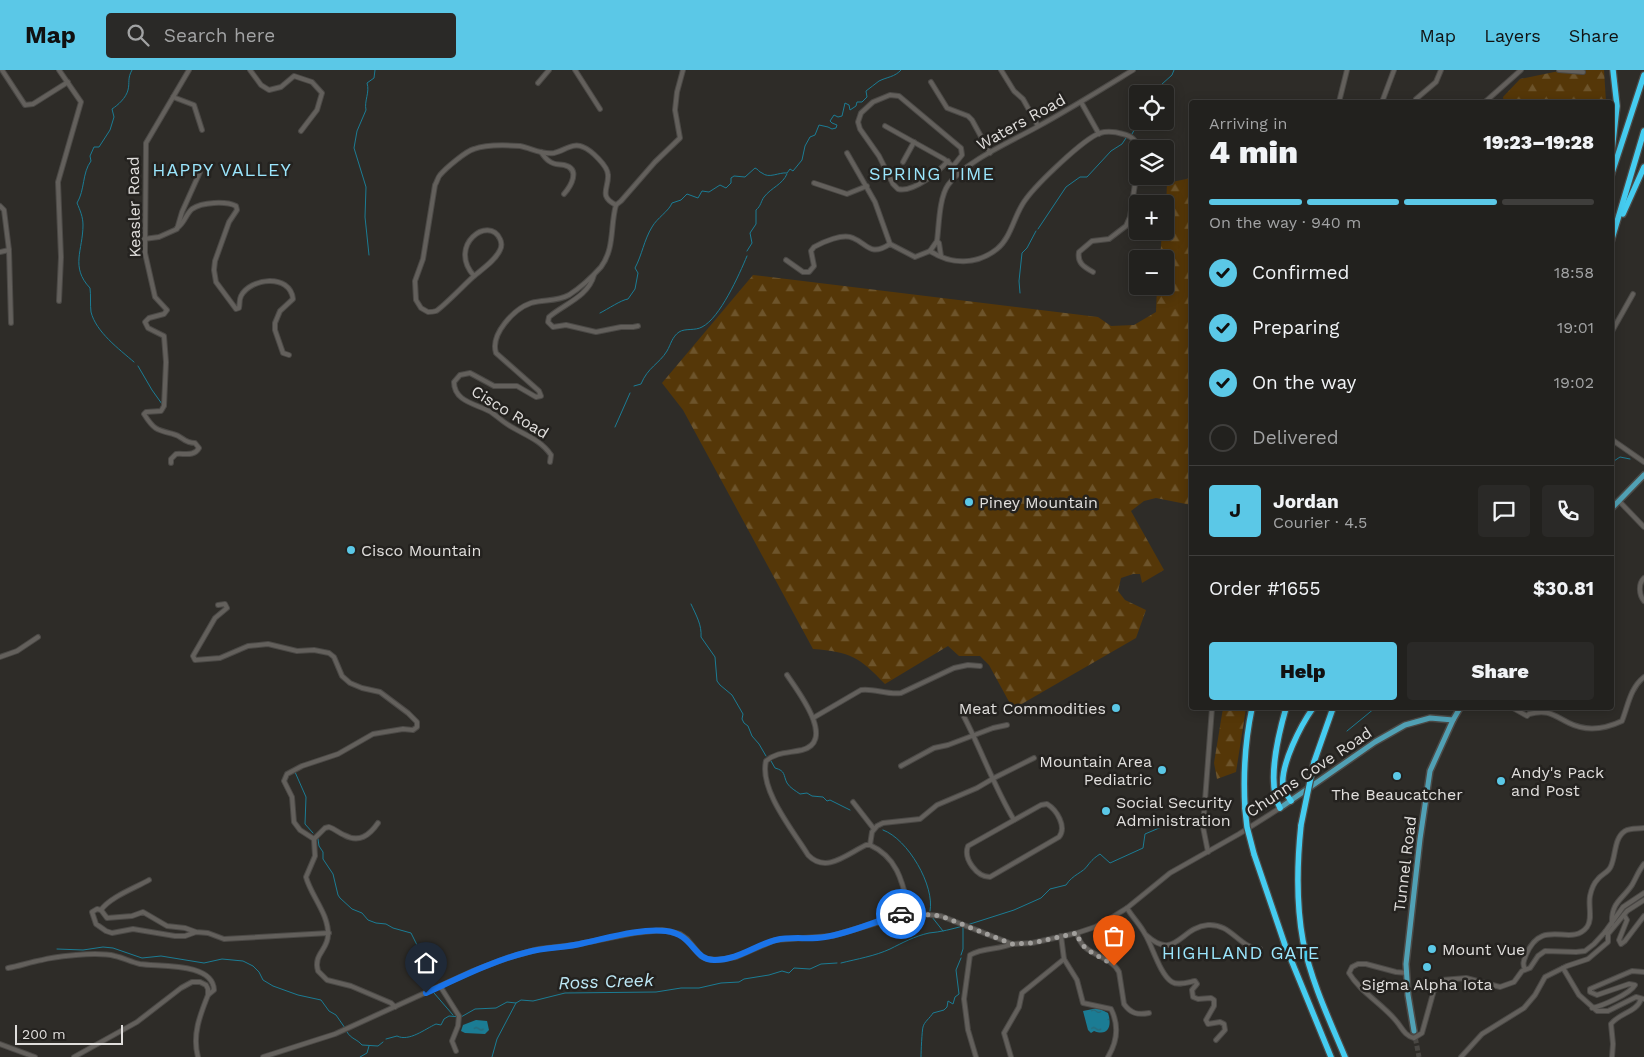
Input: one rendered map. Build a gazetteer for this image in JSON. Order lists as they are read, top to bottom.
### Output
{
  "streets": {
    "main road": ["Chunns Cove Road", "Tunnel Road"],
    "street": ["Waters Road", "Keasler Road", "Cisco Road"]
  },
  "crossings": [
    ["Chunns Cove Road", "Tunnel Road"]
  ],
  "districts": ["HAPPY VALLEY", "SPRING TIME", "HIGHLAND GATE"],
  "water": ["Ross Creek"],
  "places": [
    "Piney Mountain",
    "Cisco Mountain",
    "Meat Commodities",
    "Mountain Area Pediatric",
    "The Beaucatcher",
    "Andy's Pack and Post",
    "Social Security Administration",
    "Mount Vue",
    "Sigma Alpha Iota"
  ],
  "scale_bar": "200 m",
  "page": {
    "header": "Map",
    "search": "Search here",
    "nav": ["Map", "Layers", "Share"],
    "map_buttons": ["+", "−"],
    "heading": ["4 min", "Arriving in", "19:23–19:28"],
    "panel": [
      "Jordan",
      "Courier · 4.5",
      "Order #1655",
      "$30.81"
    ],
    "bar": "On the way · 940 m",
    "list": [
      ["Confirmed", "18:58"],
      ["Preparing", "19:01"],
      ["On the way", "19:02"],
      "Delivered"
    ],
    "round": "J",
    "buttons": ["Help", "Share"],
    "scale": "200 m"
  }
}
